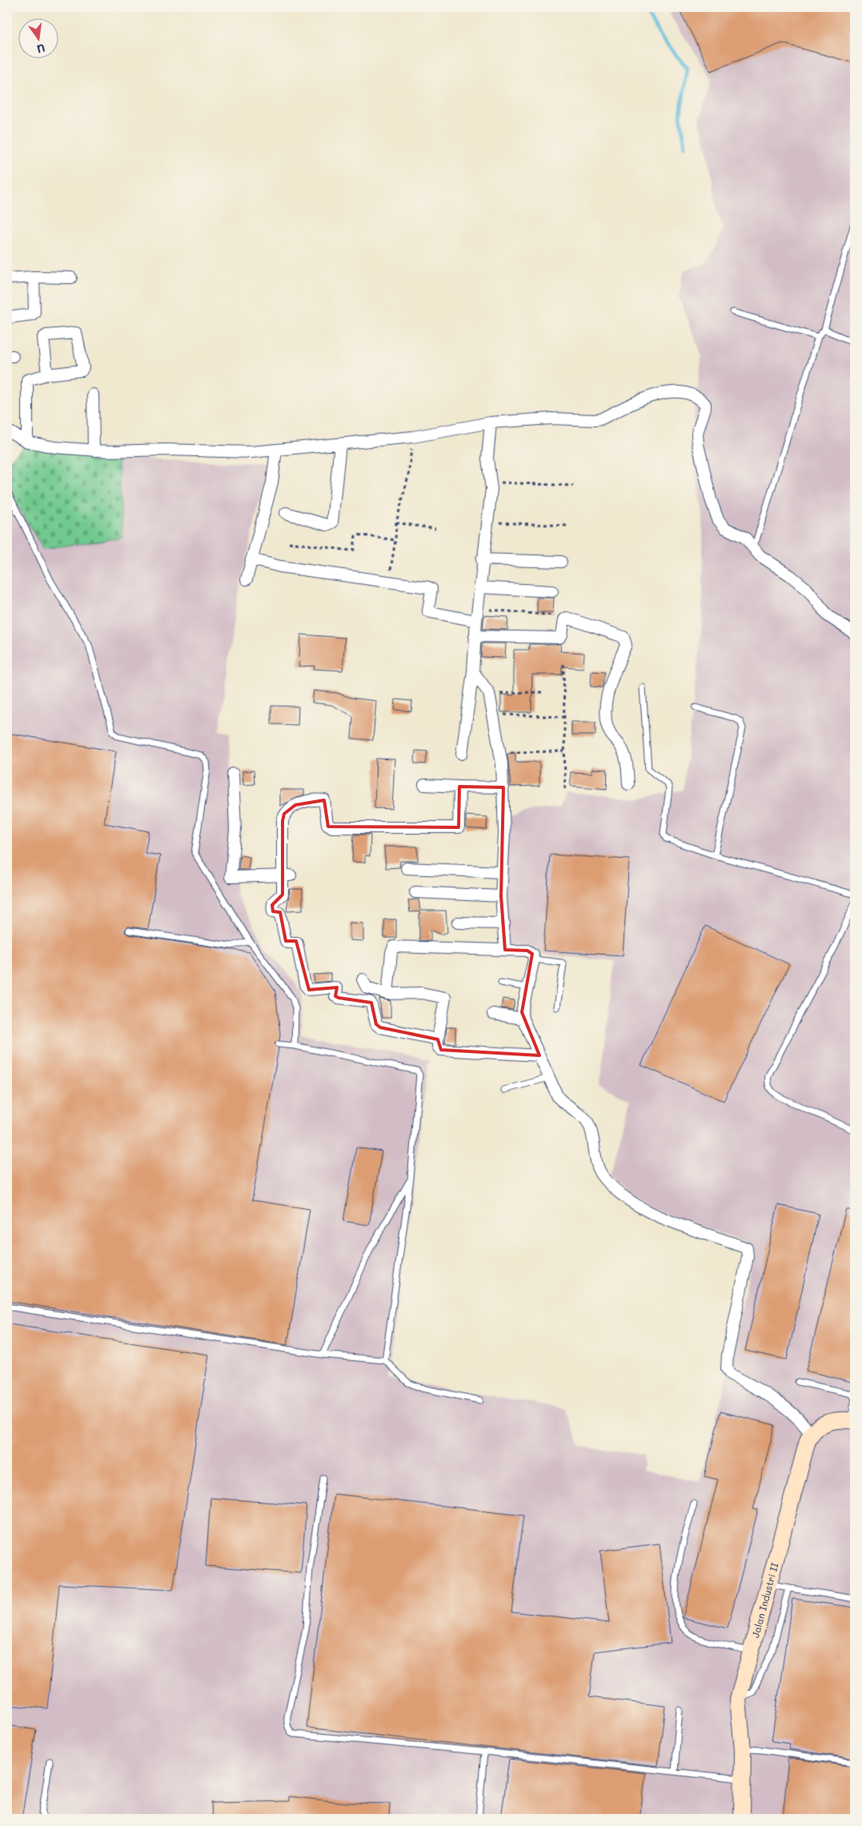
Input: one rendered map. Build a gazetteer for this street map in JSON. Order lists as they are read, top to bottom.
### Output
{
  "streets": {
    "main road": ["Jalan Industri II"]
  },
  "north": "bottom"
}
